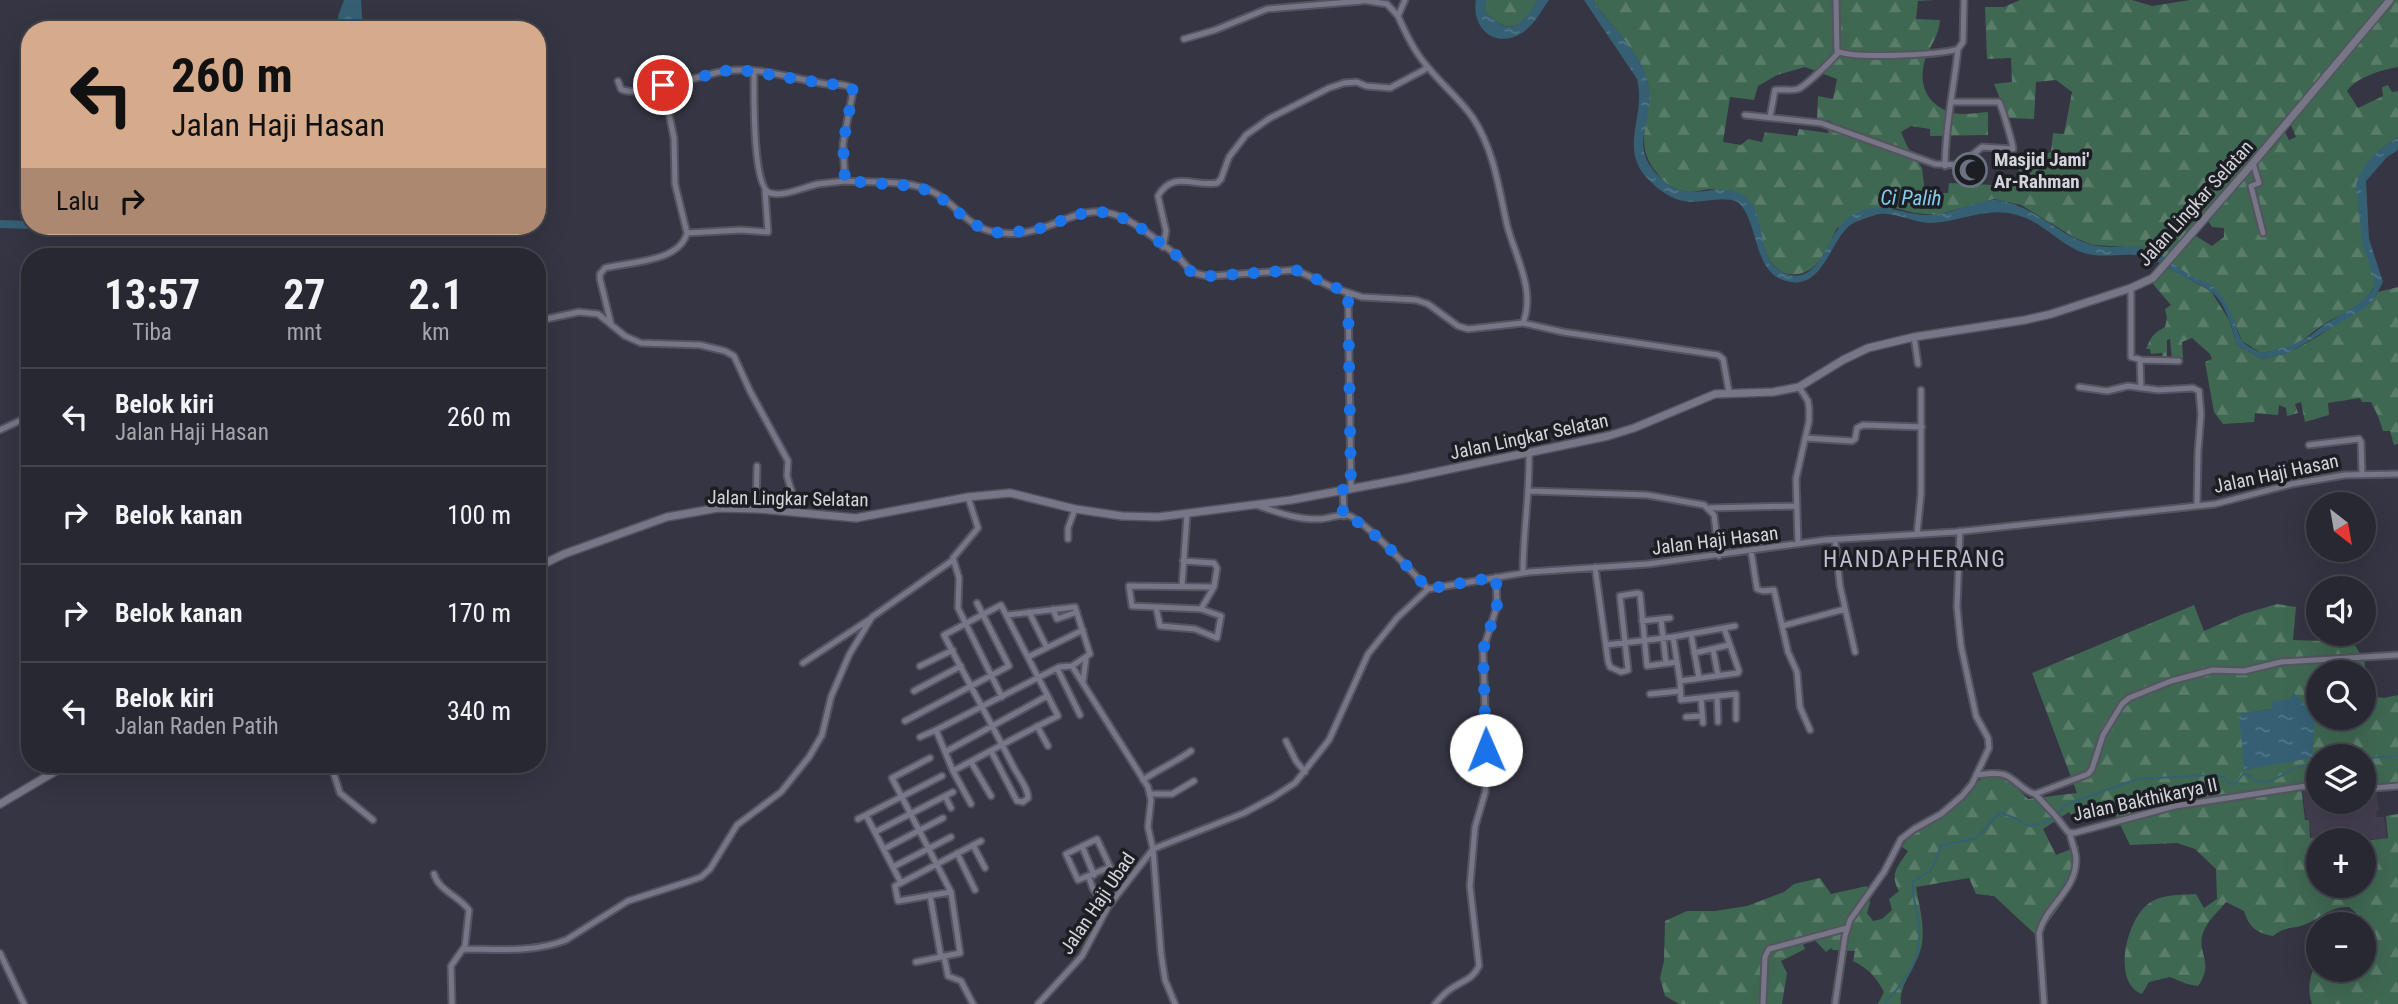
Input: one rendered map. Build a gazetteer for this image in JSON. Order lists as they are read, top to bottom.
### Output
{
  "streets": {
    "street": [
      "Jalan Lingkar Selatan",
      "Jalan Haji Hasan",
      "Jalan Bakthikarya II",
      "Jalan Haji Ubad"
    ]
  },
  "districts": ["HANDAPHERANG"],
  "water": ["Ci Palih"],
  "places": {
    "mosque": ["Masjid Jami' Ar-Rahman"]
  },
  "north": "bottom right",
  "page": {
    "turn": ["260 m", "Jalan Haji Hasan"],
    "then": "Lalu",
    "eta": [
      "13:57",
      "Tiba",
      "27",
      "mnt",
      "2.1",
      "km"
    ],
    "list": [
      {
        "name": "Belok kiri",
        "note": "Jalan Haji Hasan",
        "value": "260 m"
      },
      {
        "name": "Belok kanan",
        "value": "100 m"
      },
      {
        "name": "Belok kanan",
        "value": "170 m"
      },
      {
        "name": "Belok kiri",
        "note": "Jalan Raden Patih",
        "value": "340 m"
      }
    ],
    "map_buttons": ["+", "−"]
  }
}
